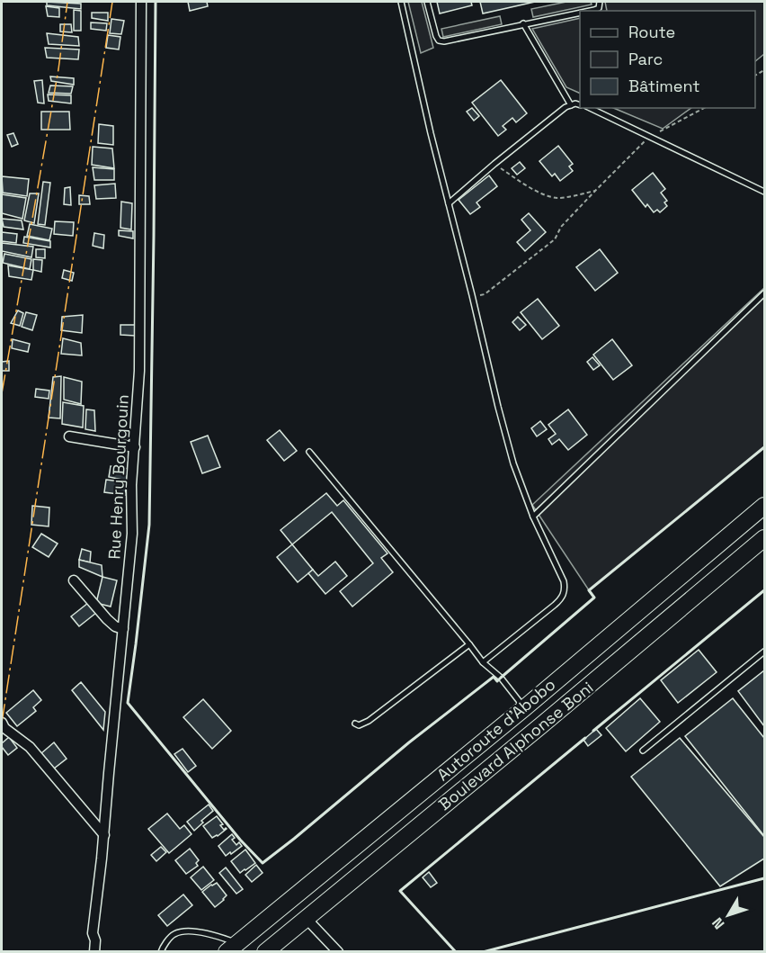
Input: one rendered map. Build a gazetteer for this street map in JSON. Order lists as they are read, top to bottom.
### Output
{
  "streets": {
    "main road": ["Autoroute d'Abobo", "Boulevard Alphonse Boni"],
    "street": ["Rue Henry Bourgouin"]
  },
  "legend": ["Route", "Parc", "Bâtiment"],
  "north": "bottom left"
}
